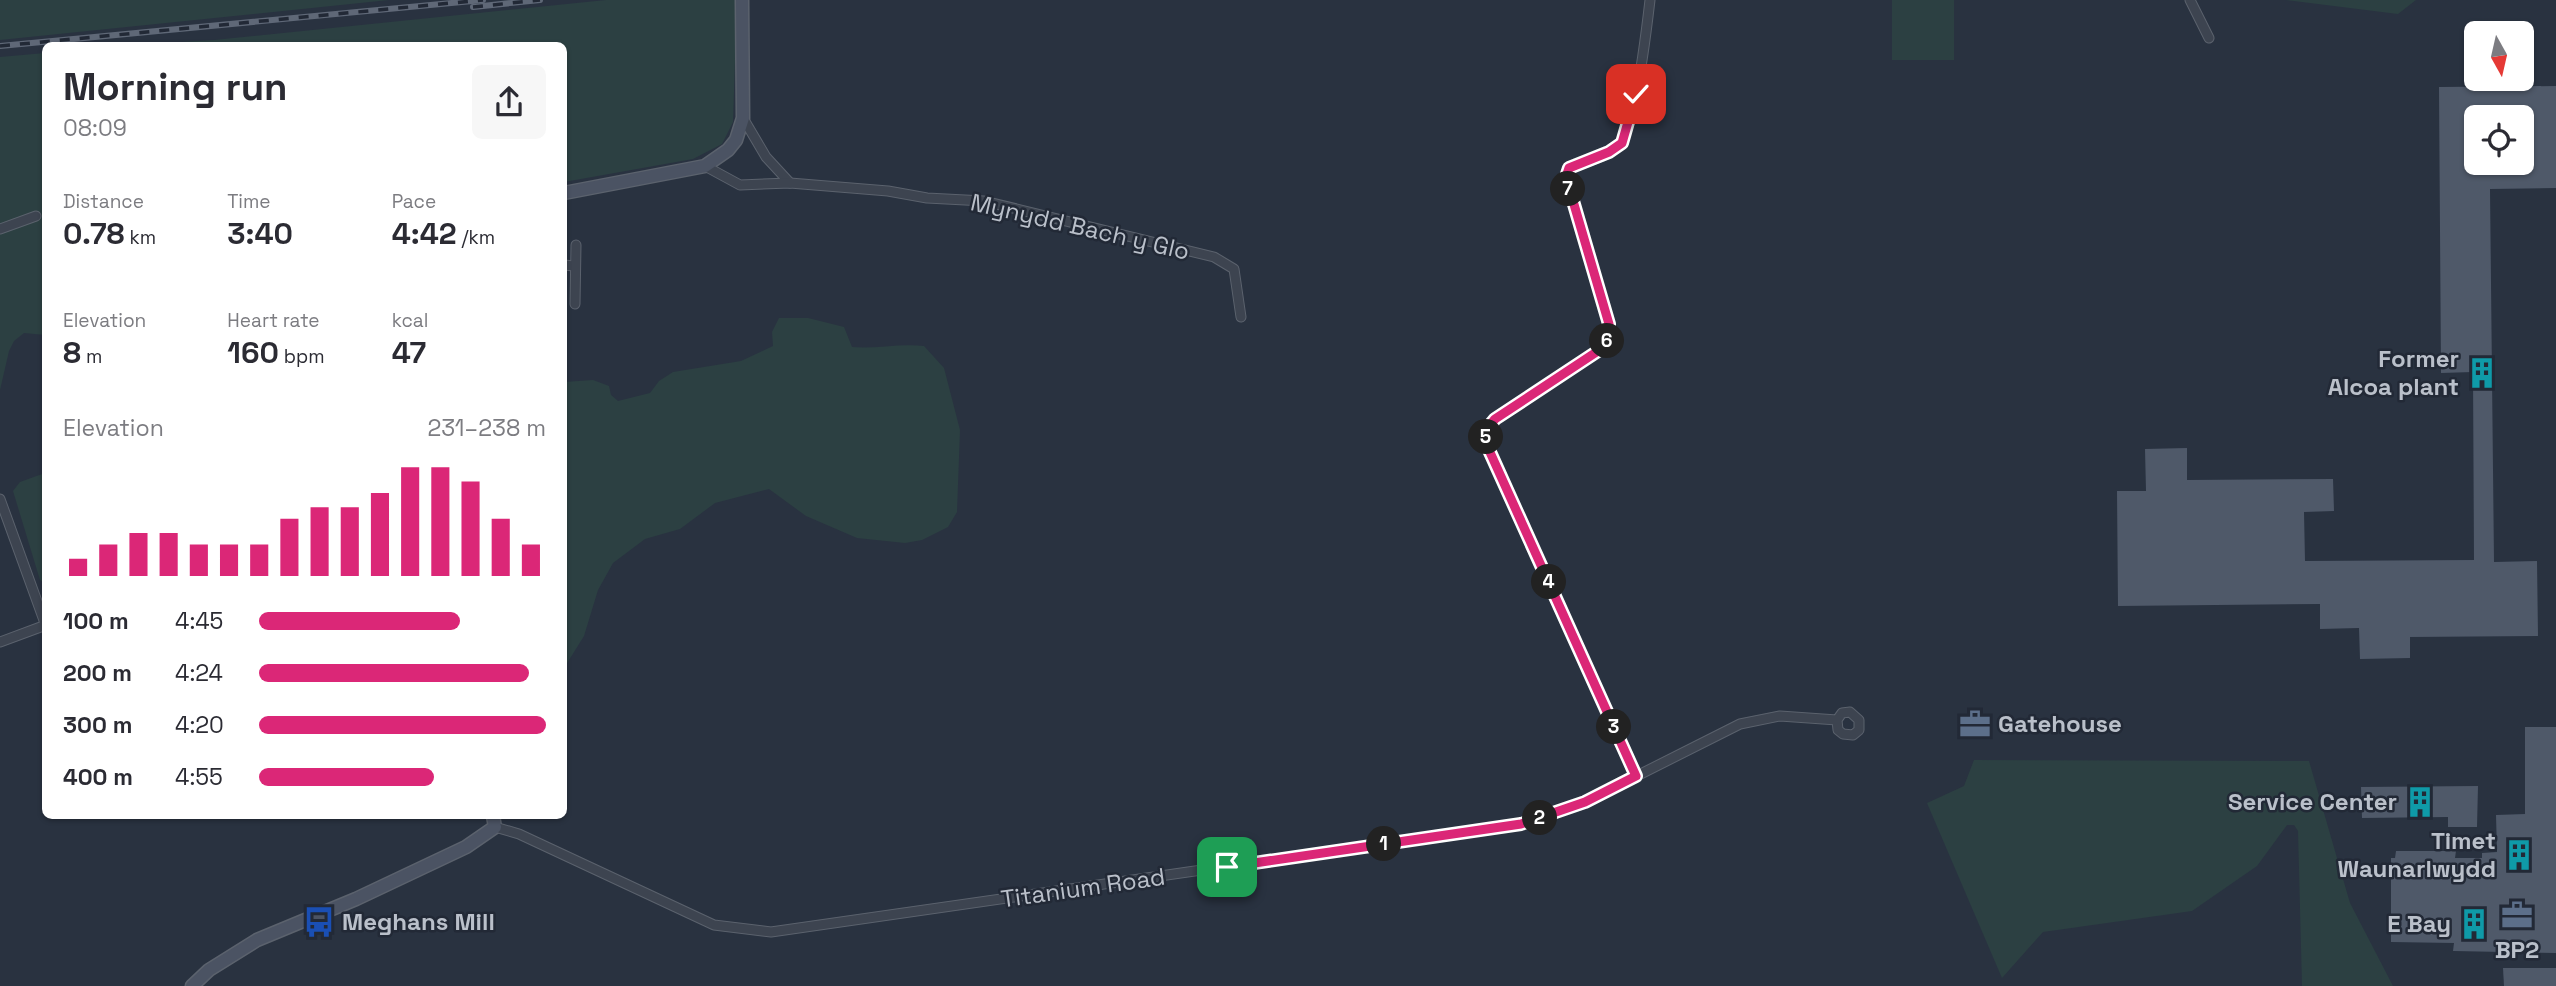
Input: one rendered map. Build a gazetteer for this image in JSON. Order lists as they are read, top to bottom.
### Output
{
  "streets": {
    "street": ["Mynydd Bach y Glo", "Titanium Road"]
  },
  "places": {
    "building": [
      "Former Alcoa plant",
      "Service Center",
      "Timet Waunarlwydd",
      "E Bay"
    ],
    "office": ["Gatehouse", "BP2"],
    "bus stop": ["Meghans Mill"]
  },
  "north": "bottom",
  "page": {
    "heading": ["Morning run", "08:09"],
    "stats": [
      ["Distance", "0.78 km"],
      ["Time", "3:40"],
      ["Pace", "4:42 /km"],
      ["Elevation", "8 m"],
      ["Heart rate", "160 bpm"],
      ["kcal", "47"]
    ],
    "pins": [
      "7",
      "6",
      "5",
      "4",
      "3",
      "2",
      "1"
    ],
    "chart": ["Elevation", "231–238 m"],
    "list": [
      {
        "name": "100 m",
        "note": "4:45"
      },
      {
        "name": "200 m",
        "note": "4:24"
      },
      {
        "name": "300 m",
        "note": "4:20"
      },
      {
        "name": "400 m",
        "note": "4:55"
      }
    ]
  }
}
